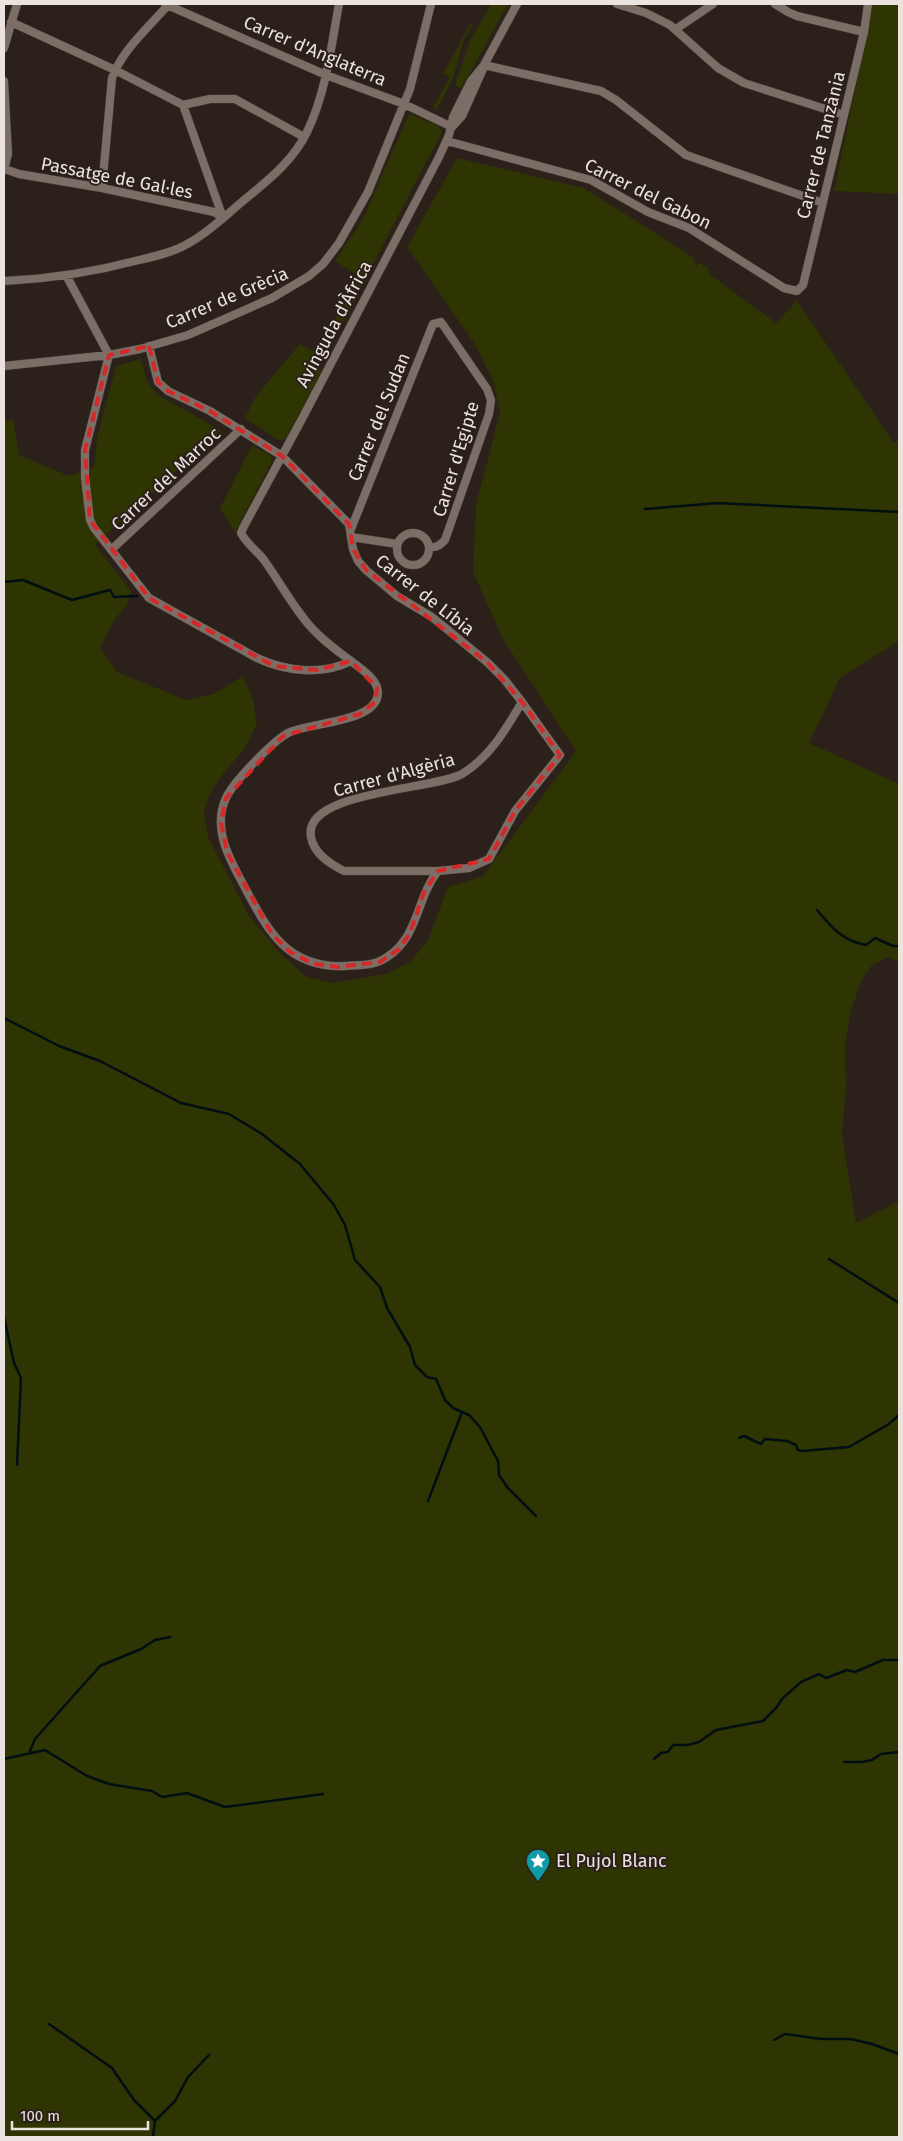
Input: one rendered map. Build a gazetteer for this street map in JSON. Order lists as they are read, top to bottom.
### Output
{
  "streets": {
    "street": [
      "Carrer d'Anglaterra",
      "Carrer de Tanzània",
      "Passatge de Gal·les",
      "Carrer del Gabon",
      "Carrer de Grècia",
      "Avinguda d'Àfrica",
      "Carrer del Sudan",
      "Carrer d'Egipte",
      "Carrer del Marroc",
      "Carrer de Líbia",
      "Carrer d'Algèria"
    ]
  },
  "crossings": [
    ["Carrer d'Anglaterra", "Carrer de Grècia"],
    ["Carrer d'Anglaterra", "Avinguda d'Àfrica"],
    ["Carrer de Tanzània", "Carrer del Gabon"],
    ["Carrer del Gabon", "Avinguda d'Àfrica"],
    ["Carrer de Grècia", "Carrer de Líbia"],
    ["Avinguda d'Àfrica", "Carrer de Líbia"],
    ["Carrer del Sudan", "Carrer d'Egipte"],
    ["Carrer del Sudan", "Carrer de Líbia"],
    ["Carrer del Marroc", "Carrer de Líbia"],
    ["Carrer de Líbia", "Carrer d'Algèria"]
  ],
  "places": {
    "place": ["El Pujol Blanc"]
  },
  "scale_bar": "100 m"
}
